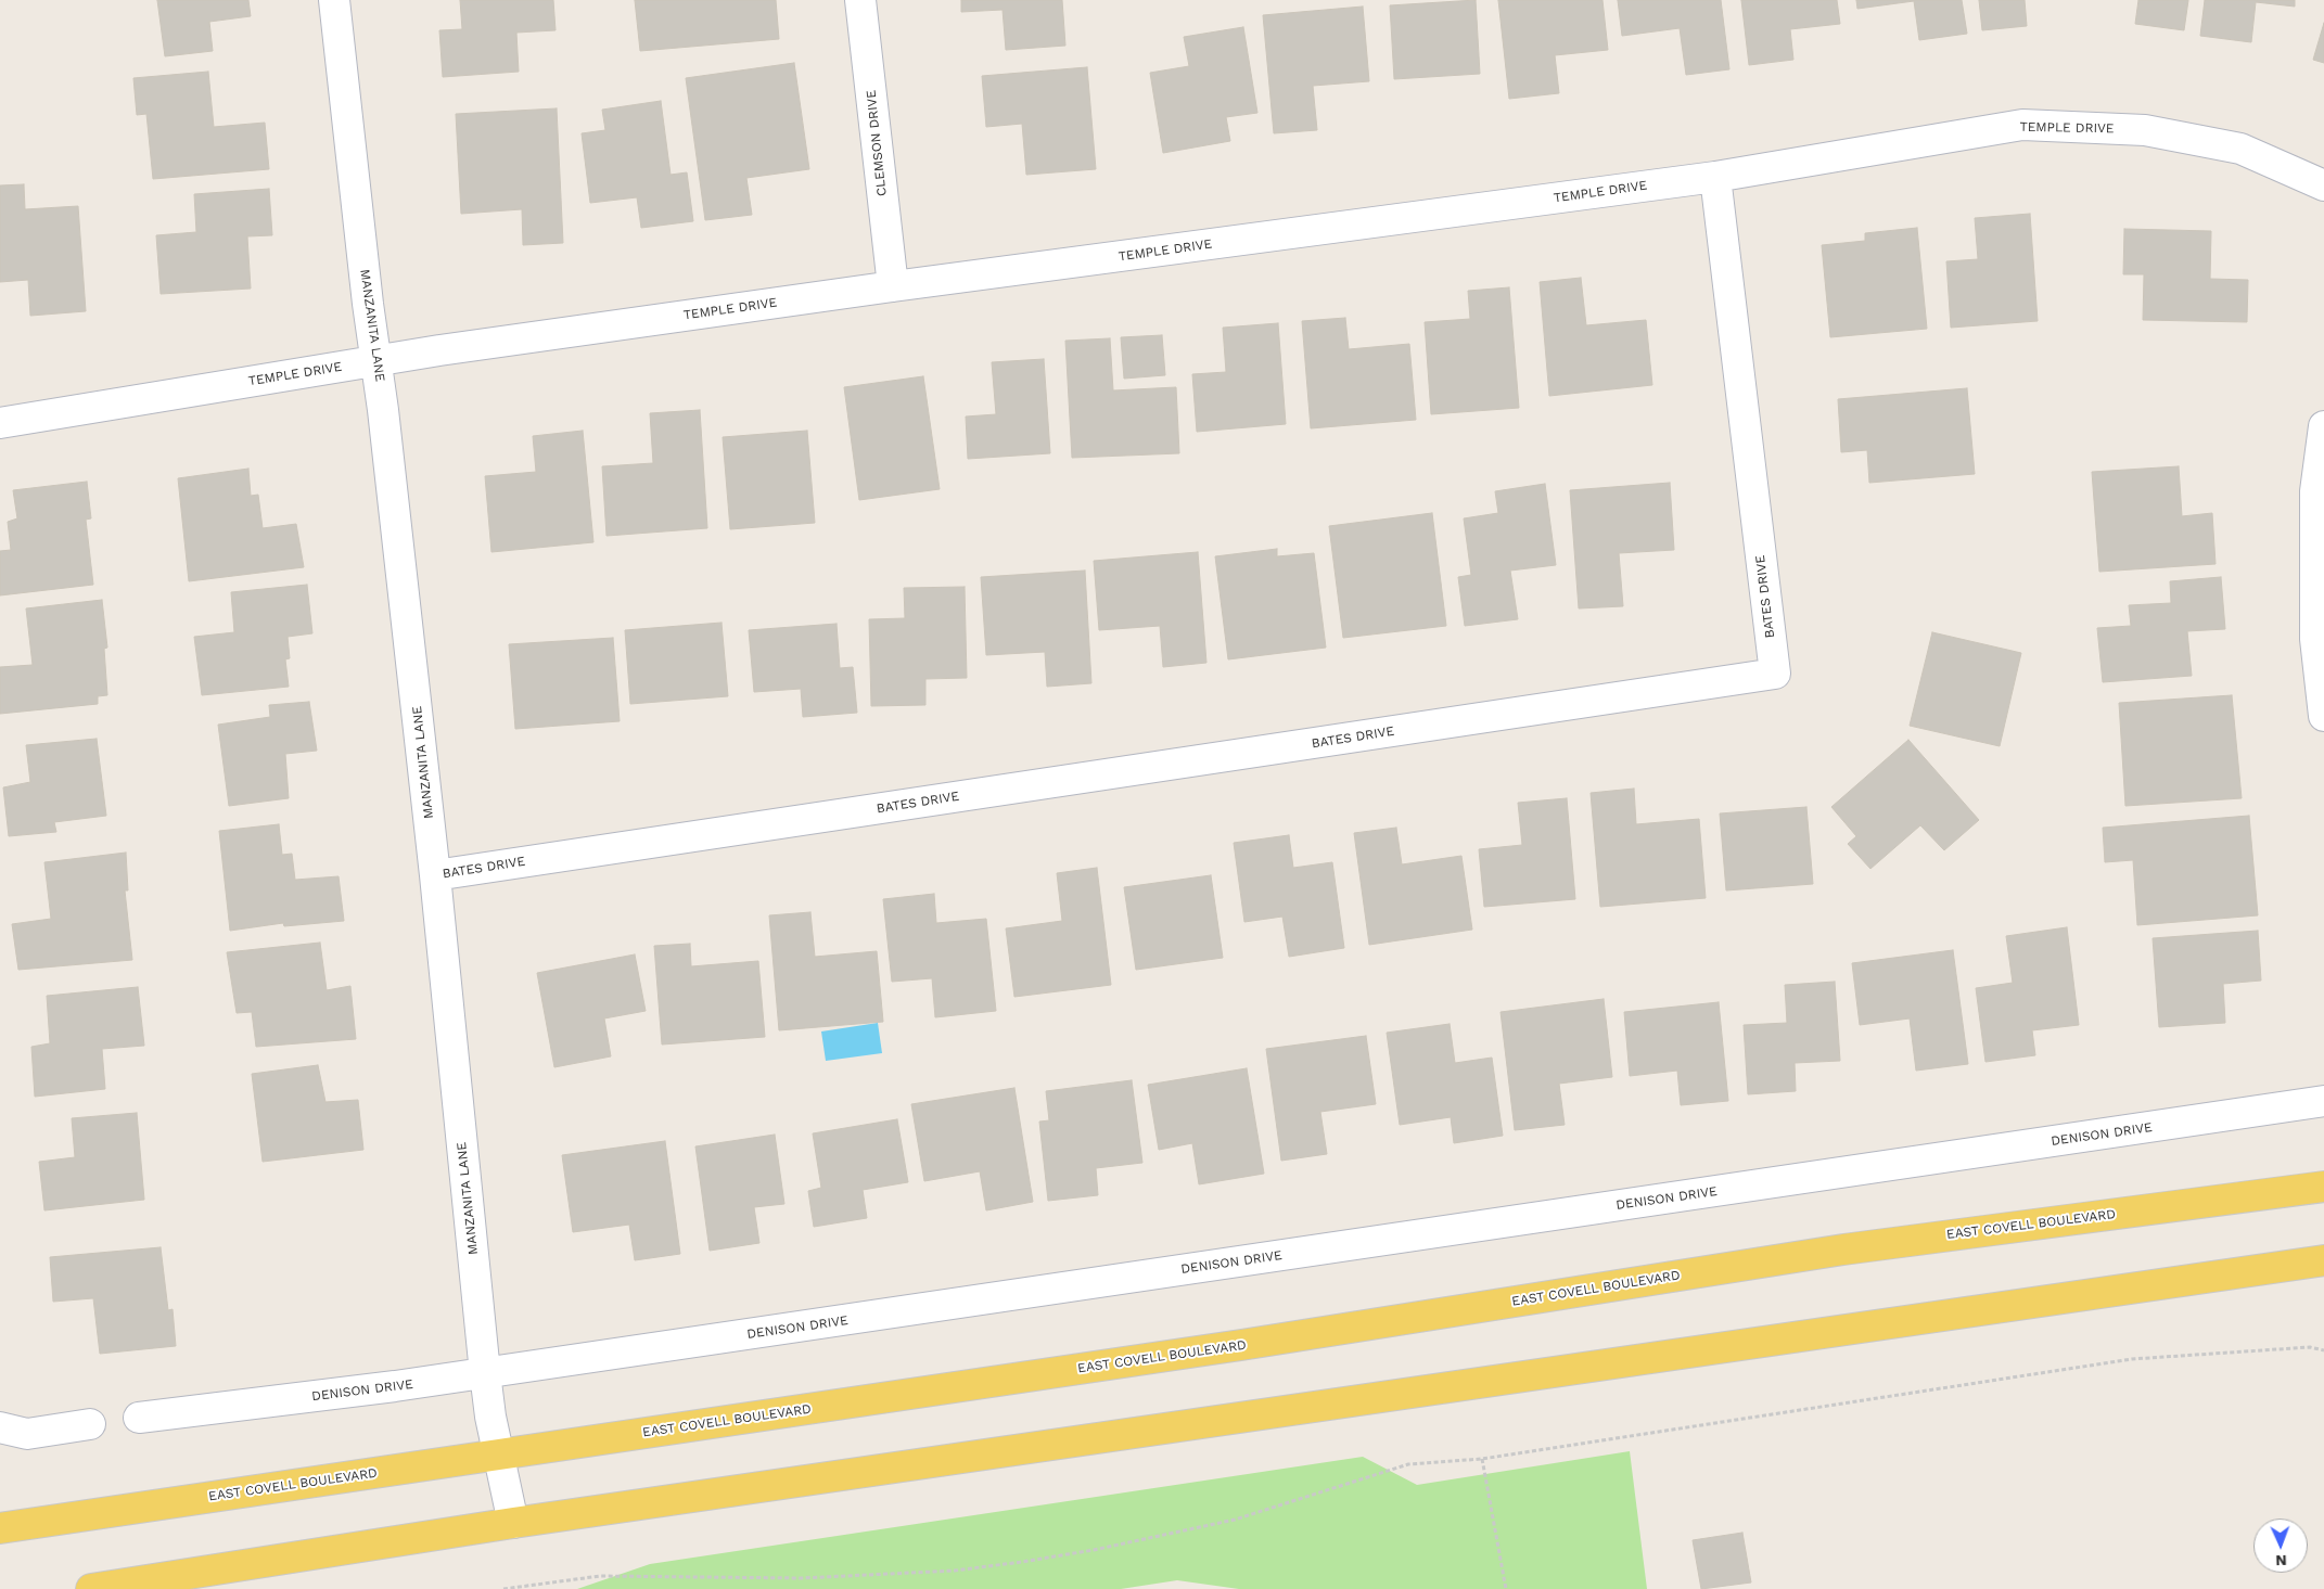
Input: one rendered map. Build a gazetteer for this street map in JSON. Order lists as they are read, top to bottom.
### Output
{
  "streets": {
    "main road": ["EAST COVELL BOULEVARD"],
    "street": [
      "TEMPLE DRIVE",
      "CLEMSON DRIVE",
      "MANZANITA LANE",
      "BATES DRIVE",
      "DENISON DRIVE"
    ]
  },
  "crossings": [
    ["TEMPLE DRIVE", "CLEMSON DRIVE"],
    ["TEMPLE DRIVE", "MANZANITA LANE"],
    ["TEMPLE DRIVE", "BATES DRIVE"],
    ["MANZANITA LANE", "BATES DRIVE"],
    ["MANZANITA LANE", "DENISON DRIVE"],
    ["MANZANITA LANE", "EAST COVELL BOULEVARD"]
  ],
  "north": "bottom"
}
